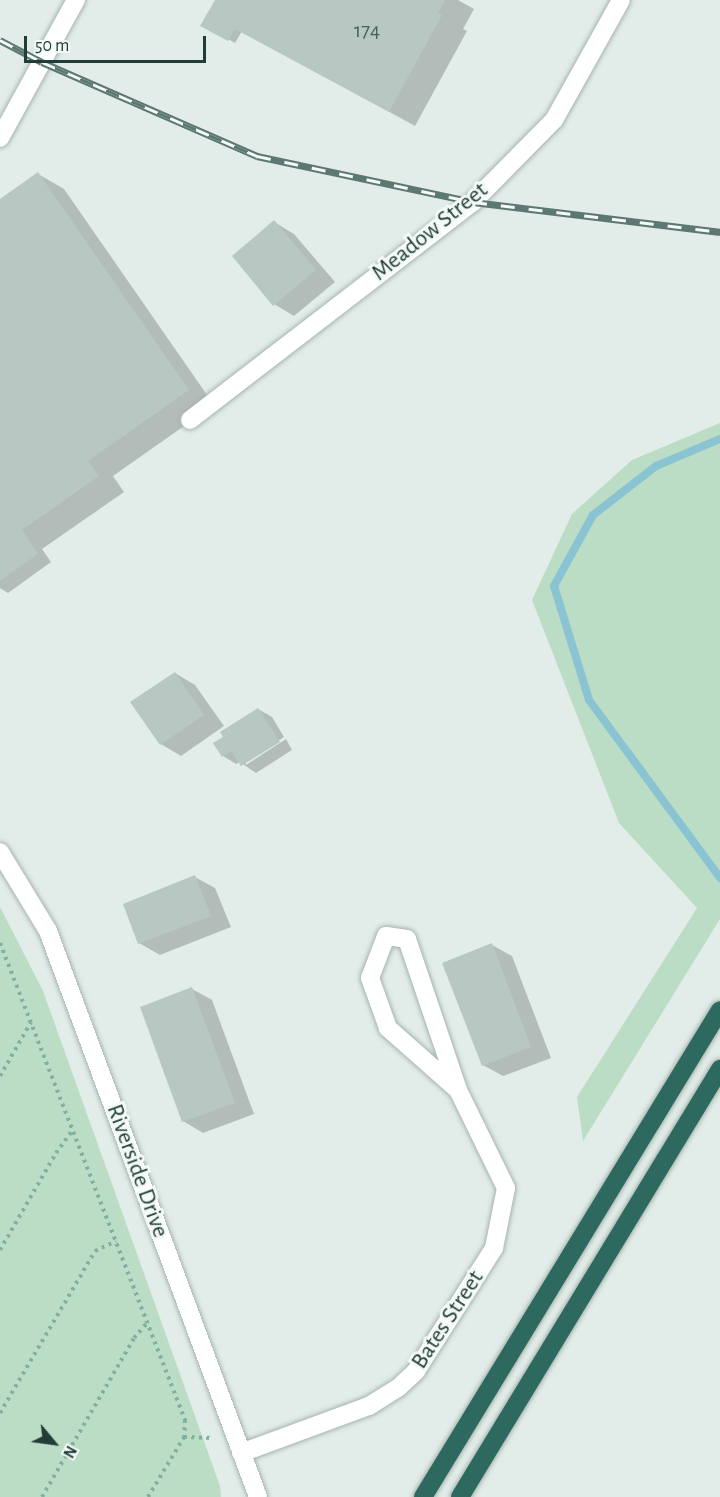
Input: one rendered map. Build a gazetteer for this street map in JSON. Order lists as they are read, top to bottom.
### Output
{
  "streets": {
    "street": ["Meadow Street", "Riverside Drive", "Bates Street"]
  },
  "crossings": [
    ["Riverside Drive", "Bates Street"]
  ],
  "house_numbers": ["174"],
  "scale_bar": "50 m",
  "north": "bottom right"
}
